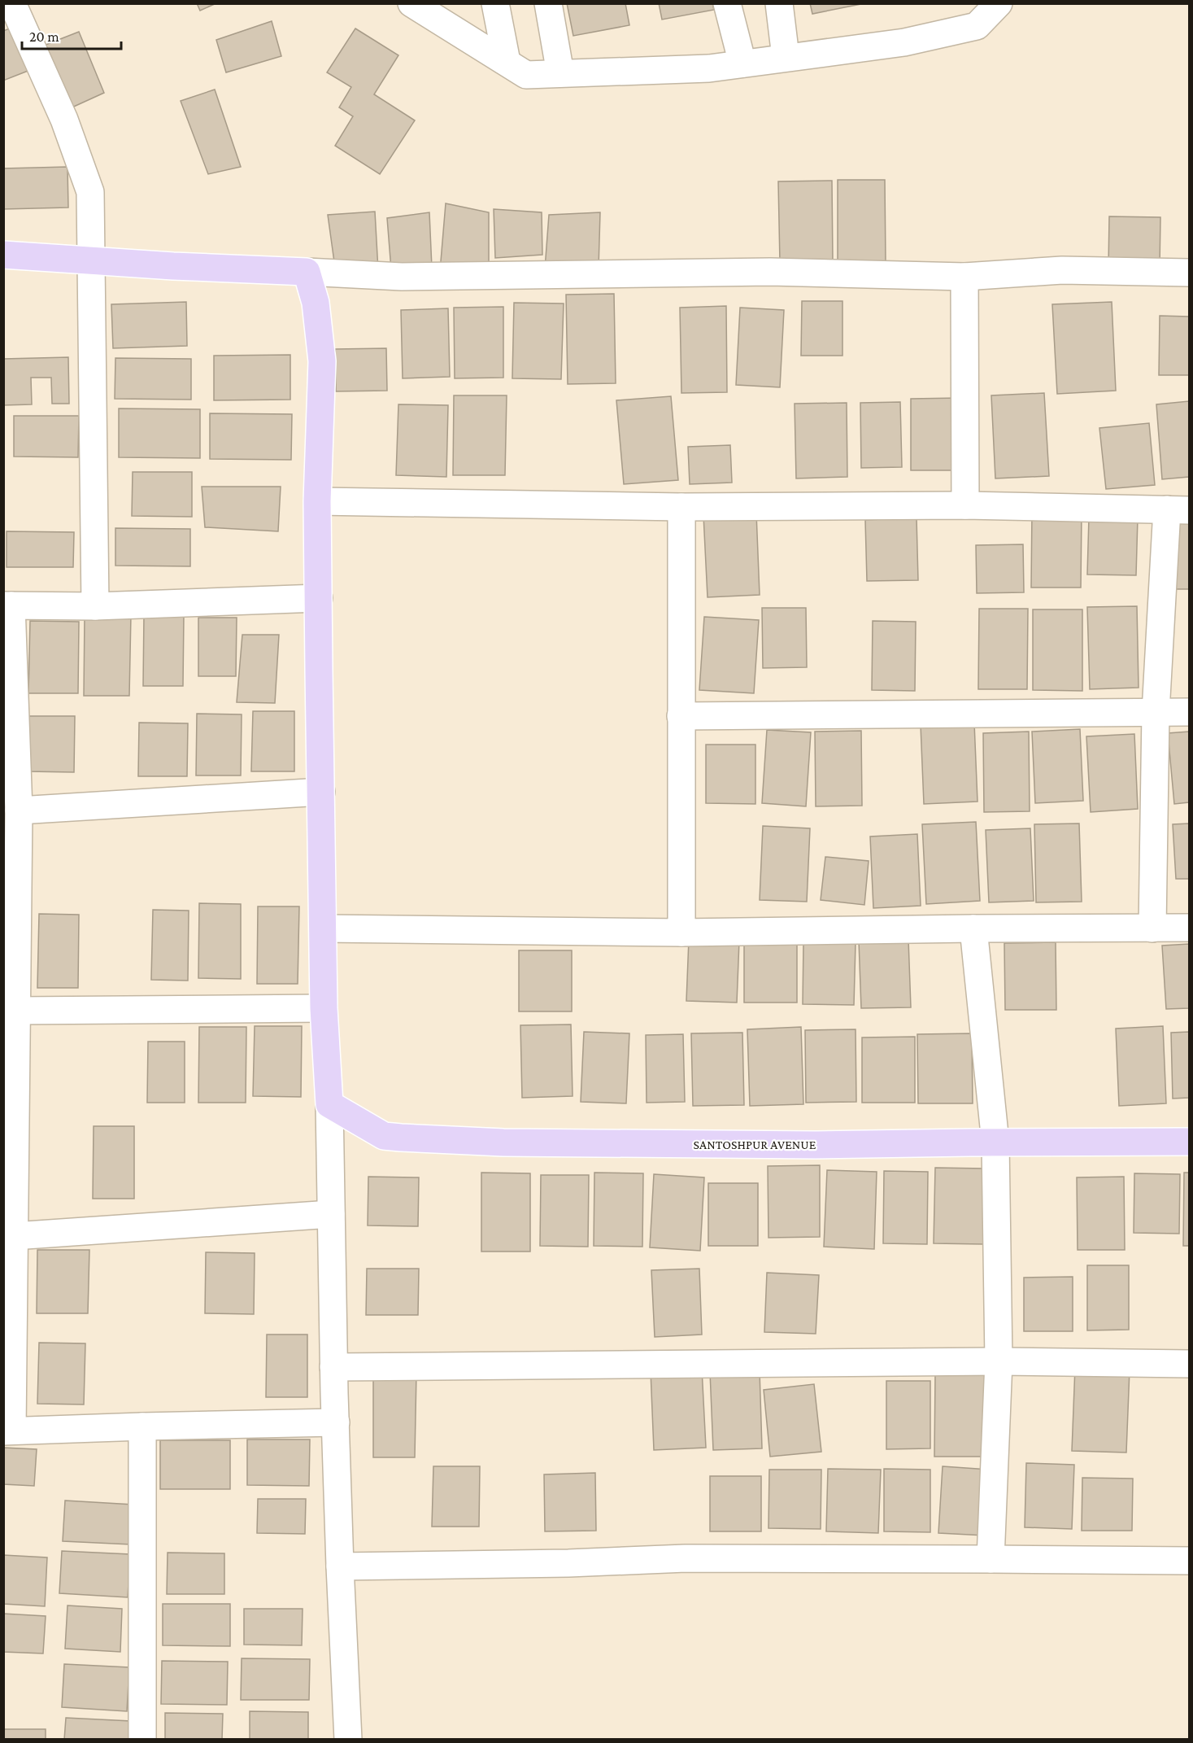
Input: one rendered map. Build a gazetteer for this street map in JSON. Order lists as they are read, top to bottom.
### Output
{
  "streets": {
    "main road": ["SANTOSHPUR AVENUE"]
  },
  "scale_bar": "20 m"
}
